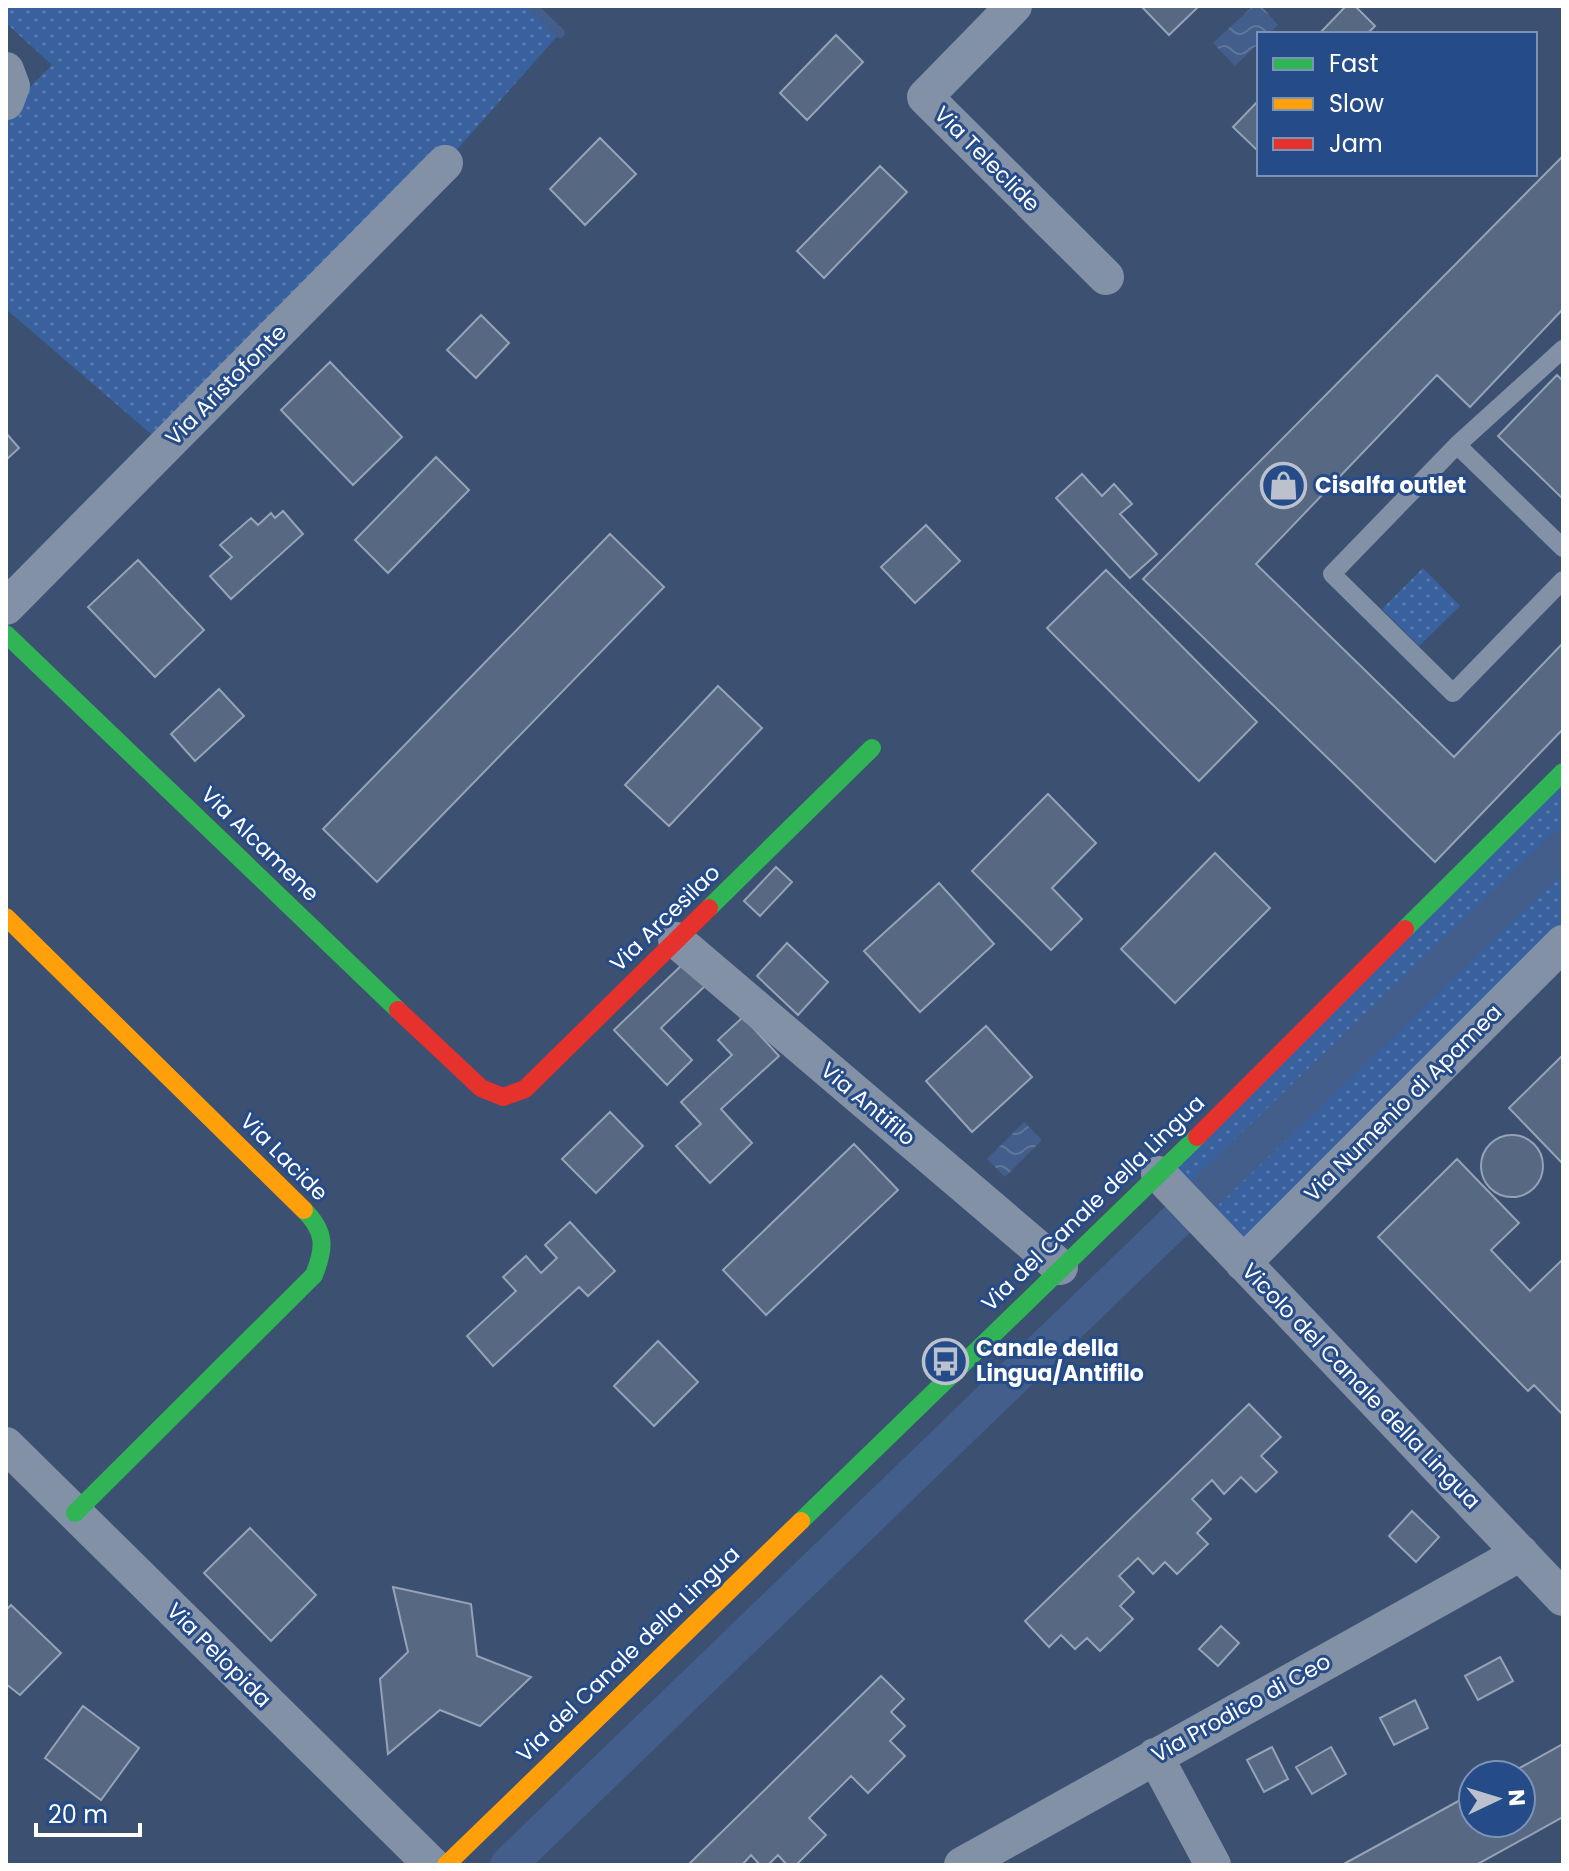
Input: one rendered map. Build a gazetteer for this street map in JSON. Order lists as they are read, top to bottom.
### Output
{
  "streets": {
    "street": [
      "Via Teleclide",
      "Via Aristofonte",
      "Via Alcamene",
      "Via Arcesilao",
      "Via Numenio di Apamea",
      "Via Antifilo",
      "Via Lacide",
      "Via del Canale della Lingua",
      "Vicolo del Canale della Lingua",
      "Via Pelopida",
      "Via Prodico di Ceo"
    ]
  },
  "crossings": [
    ["Via Alcamene", "Via Arcesilao"],
    ["Via Arcesilao", "Via Antifilo"],
    ["Via Numenio di Apamea", "Vicolo del Canale della Lingua"],
    ["Via Antifilo", "Via del Canale della Lingua"],
    ["Via Lacide", "Via Pelopida"],
    ["Via del Canale della Lingua", "Vicolo del Canale della Lingua"],
    ["Vicolo del Canale della Lingua", "Via Prodico di Ceo"]
  ],
  "places": {
    "shop": ["Cisalfa outlet"],
    "bus stop": ["Canale della Lingua/Antifilo"]
  },
  "legend": ["Fast", "Slow", "Jam"],
  "scale_bar": "20 m",
  "north": "right"
}
